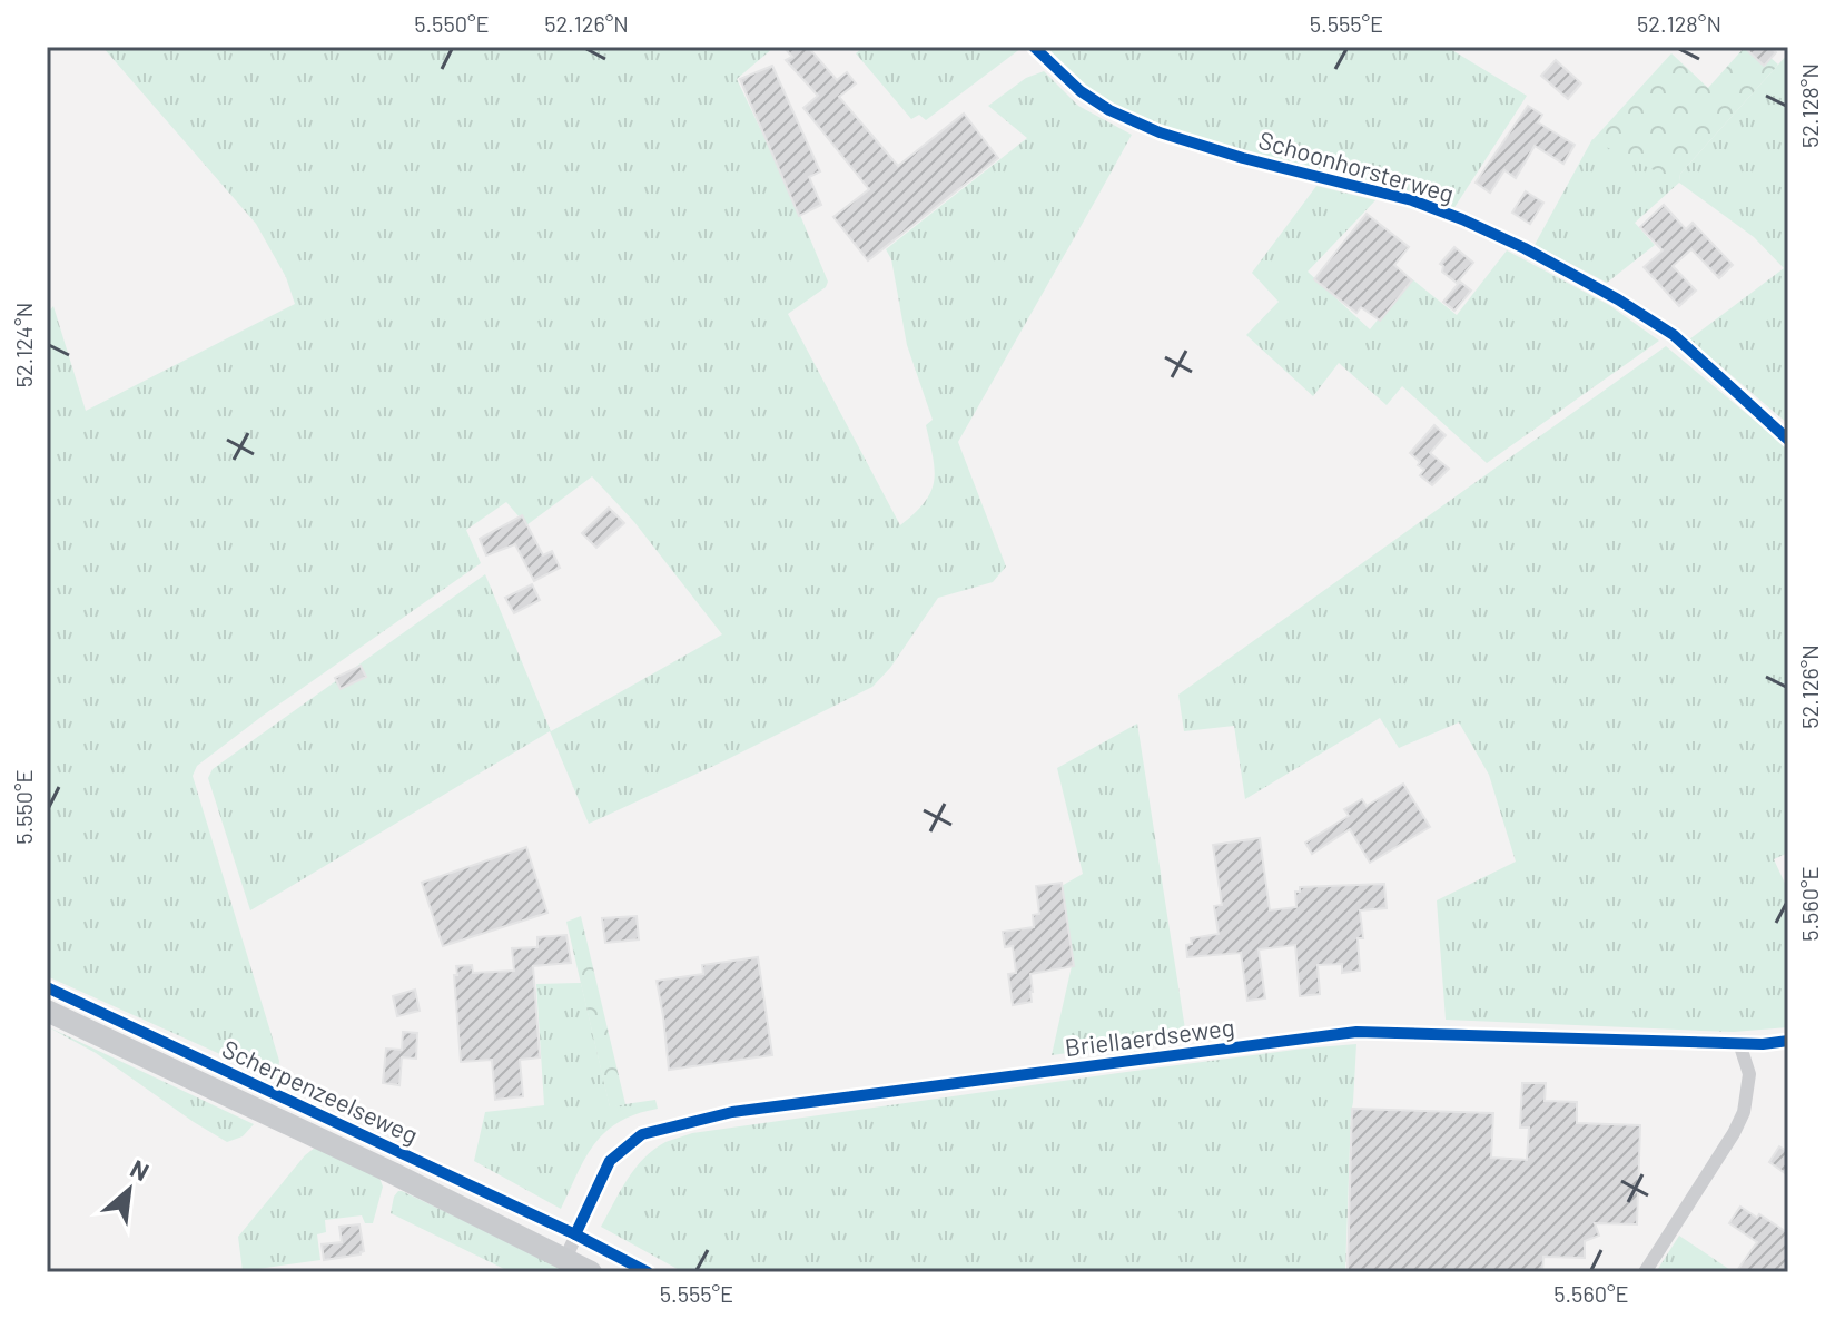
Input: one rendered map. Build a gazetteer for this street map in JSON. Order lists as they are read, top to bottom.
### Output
{
  "streets": {
    "main road": ["Scherpenzeelseweg"],
    "street": ["Schoonhorsterweg", "Briellaerdseweg"]
  },
  "crossings": [
    ["Briellaerdseweg", "Scherpenzeelseweg"]
  ],
  "north": "top right",
  "coordinates": [
    "5.550°E",
    "52.126°N",
    "5.555°E",
    "52.128°N",
    "52.124°N",
    "5.560°E"
  ]
}
